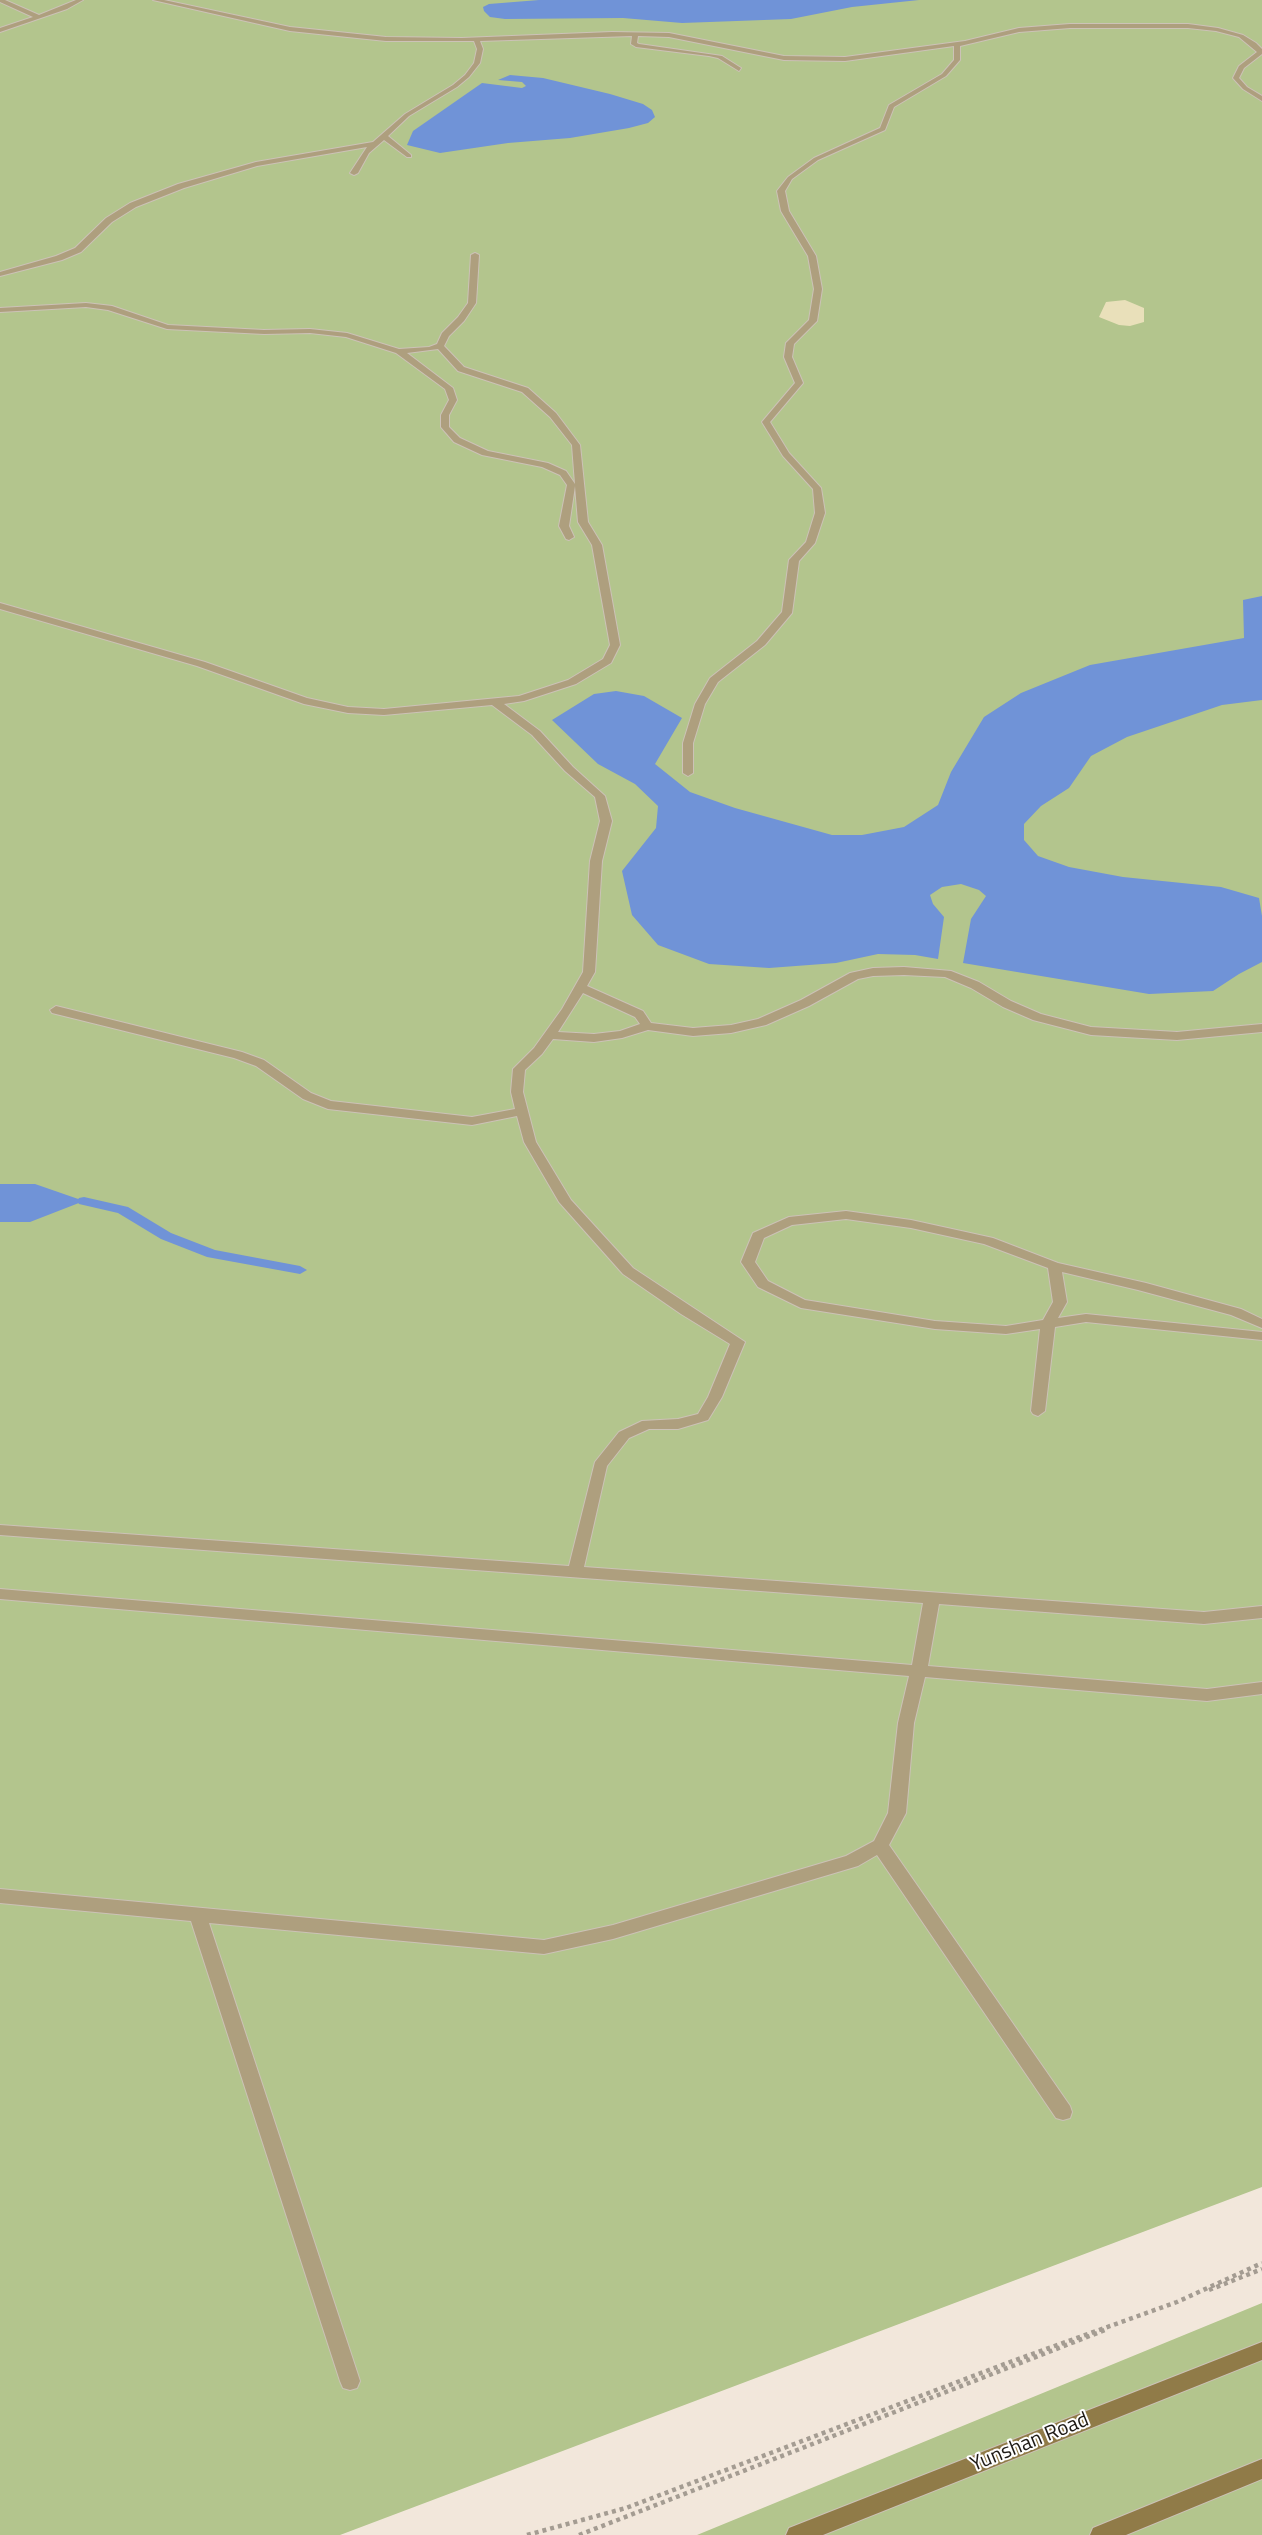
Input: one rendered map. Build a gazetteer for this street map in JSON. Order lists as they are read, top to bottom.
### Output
{
  "streets": {
    "main road": ["Yunshan Road"]
  }
}
